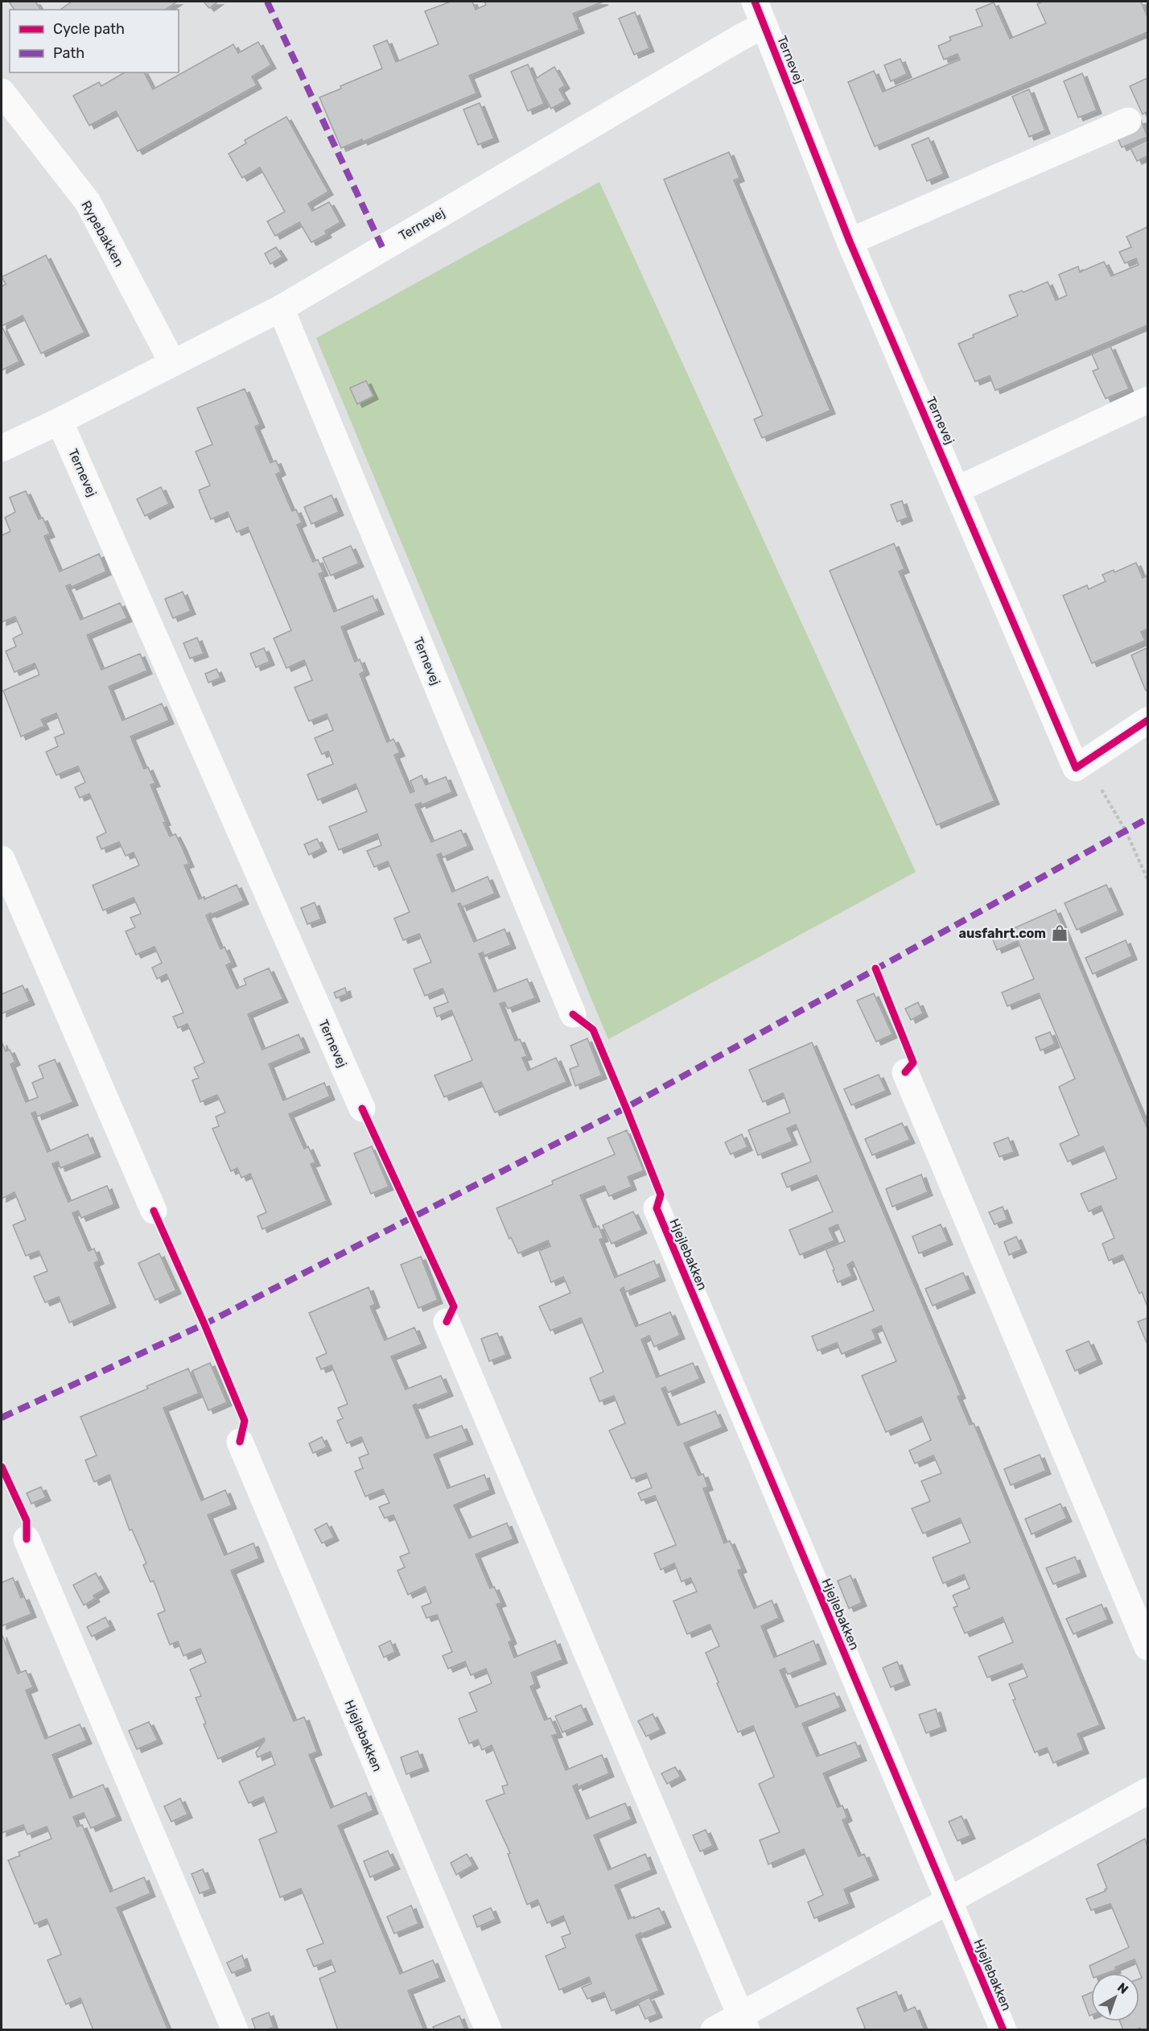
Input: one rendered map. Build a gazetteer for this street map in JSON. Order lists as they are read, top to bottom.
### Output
{
  "streets": {
    "street": ["Ternevej", "Rypebakken", "Hjejlebakken"]
  },
  "crossings": [
    ["Ternevej", "Rypebakken"]
  ],
  "places": {
    "shop": ["ausfahrt.com"]
  },
  "legend": ["Cycle path", "Path"],
  "north": "top right"
}
